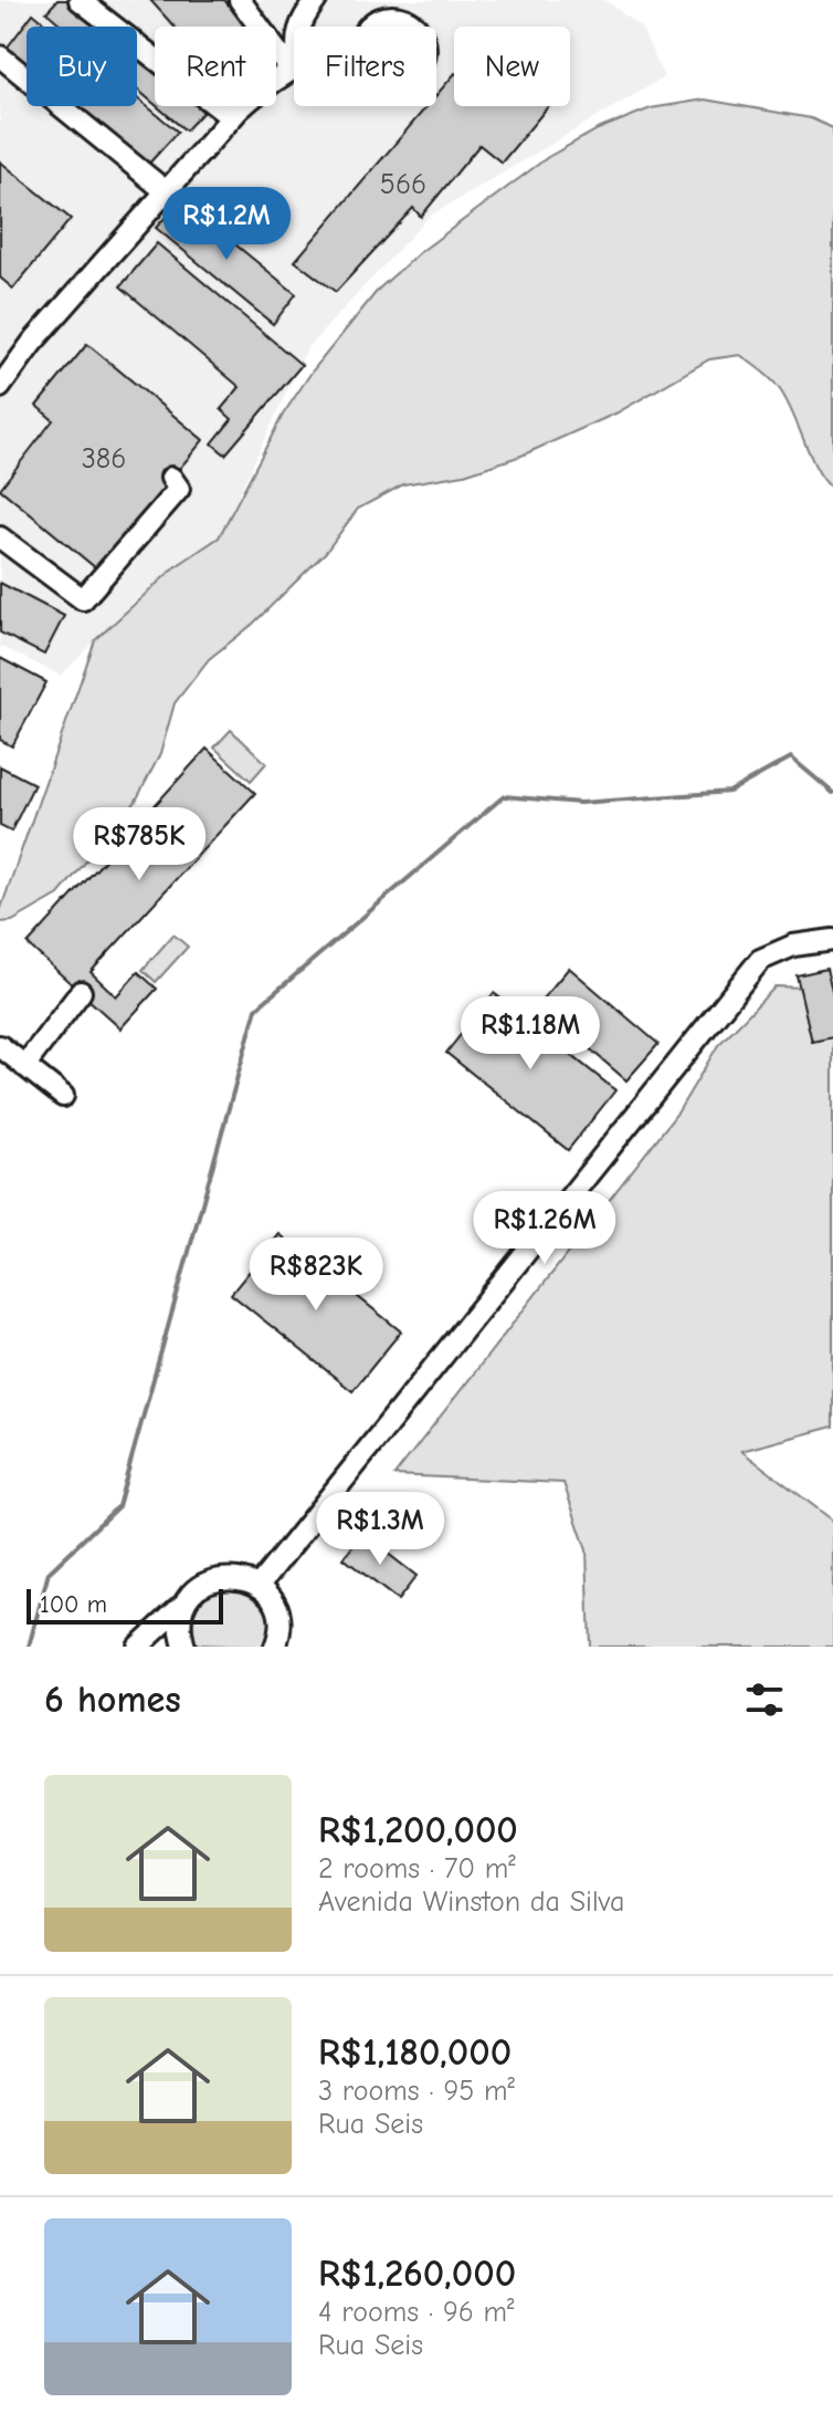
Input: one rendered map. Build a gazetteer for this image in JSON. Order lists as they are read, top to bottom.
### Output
{
  "house_numbers": ["566", "386"],
  "scale_bar": "100 m",
  "page": {
    "chip": [
      "Buy",
      "Rent",
      "Filters",
      "New"
    ],
    "price": [
      "R$1.2M",
      "R$785K",
      "R$1.18M",
      "R$1.26M",
      "R$823K",
      "R$1.3M"
    ],
    "scale": "100 m",
    "heading": "6 homes",
    "list": [
      {
        "name": "R$1,200,000",
        "note": "2 rooms · 70 m² · Avenida Winston da Silva"
      },
      {
        "name": "R$1,180,000",
        "note": "3 rooms · 95 m² · Rua Seis"
      },
      {
        "name": "R$1,260,000",
        "note": "4 rooms · 96 m² · Rua Seis"
      }
    ]
  }
}
